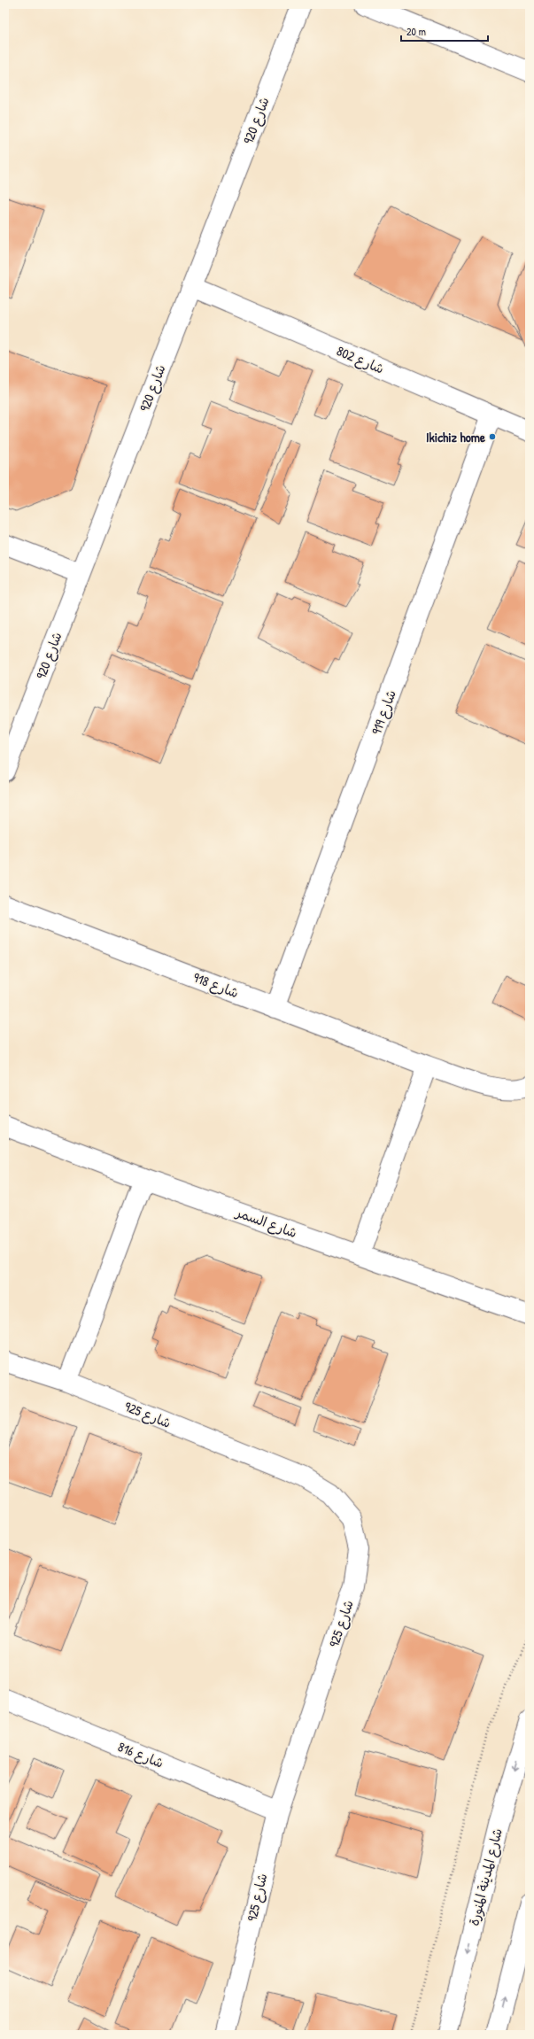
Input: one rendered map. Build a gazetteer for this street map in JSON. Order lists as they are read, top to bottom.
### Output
{
  "streets": {
    "street": [
      "شارع 920",
      "شارع 802",
      "شارع 919",
      "شارع 918",
      "شارع السمر",
      "شارع 925",
      "شارع 816",
      "شارع المدينة المنورة"
    ]
  },
  "crossings": [
    ["شارع 920", "شارع 802"],
    ["شارع 802", "شارع 919"],
    ["شارع 919", "شارع 918"],
    ["شارع 925", "شارع 816"]
  ],
  "places": ["Ikichiz home"],
  "scale_bar": "20 m"
}
